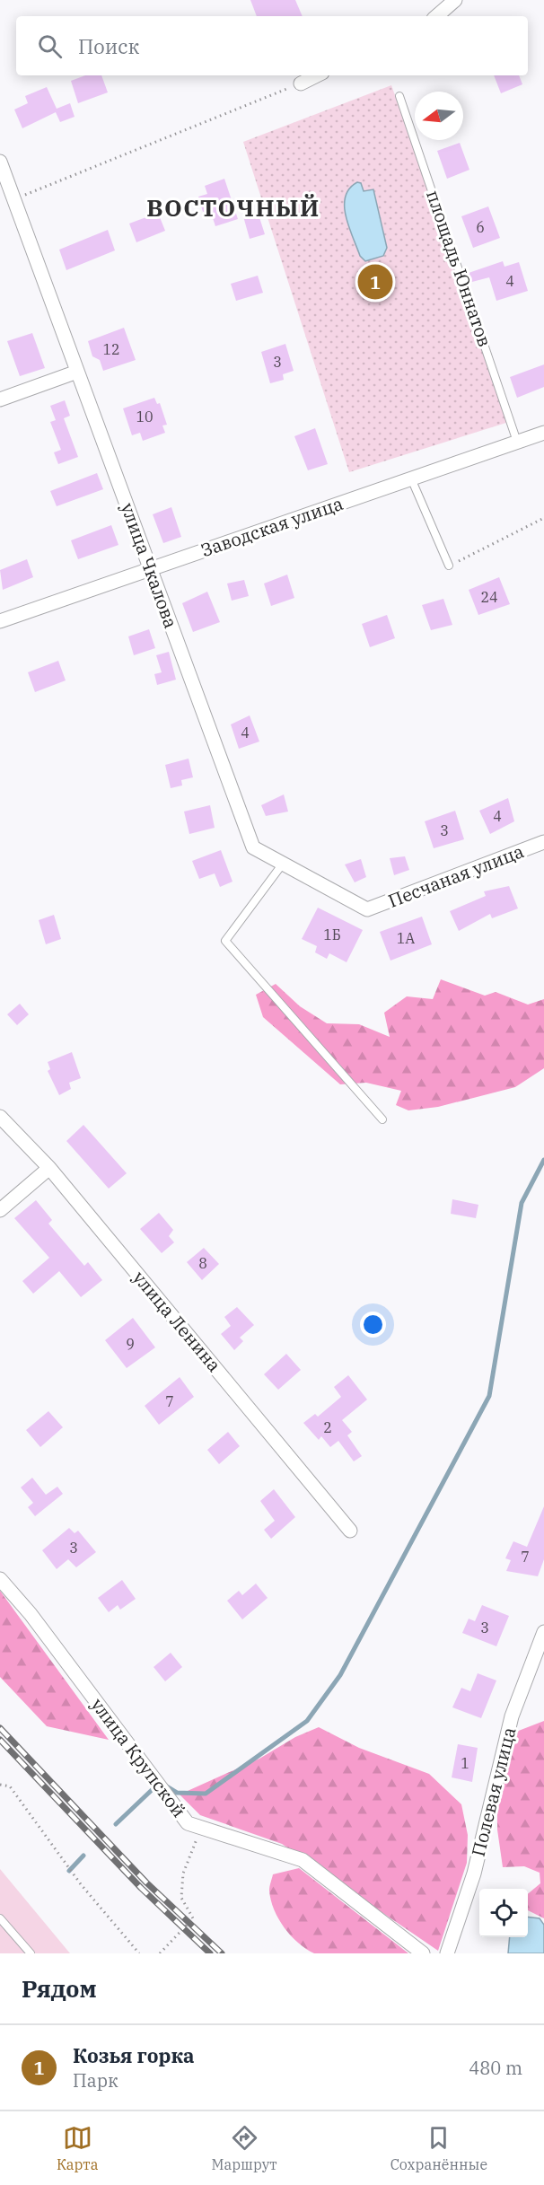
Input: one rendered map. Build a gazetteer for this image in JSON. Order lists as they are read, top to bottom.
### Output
{
  "streets": {
    "street": [
      "Заводская улица",
      "улица Чкалова",
      "Песчаная улица",
      "улица Ленина",
      "улица Крупской",
      "Полевая улица"
    ],
    "lane": ["площадь Юннатов"]
  },
  "crossings": [
    ["площадь Юннатов", "Заводская улица"],
    ["Заводская улица", "улица Чкалова"],
    ["улица Чкалова", "Песчаная улица"]
  ],
  "districts": ["ВОСТОЧНЫЙ"],
  "house_numbers": [
    "6",
    "4",
    "12",
    "3",
    "10",
    "24",
    "4",
    "4",
    "3",
    "1Б",
    "1А",
    "8",
    "9",
    "7",
    "2",
    "3",
    "7",
    "3",
    "1"
  ],
  "north": "left",
  "page": {
    "search": "Поиск",
    "pins": "1",
    "heading": "Рядом",
    "list": [
      {
        "mark": "1",
        "name": "Козья горка",
        "note": "Парк",
        "value": "480 m"
      }
    ],
    "nav": ["Карта", "Маршрут", "Сохранённые"]
  }
}
